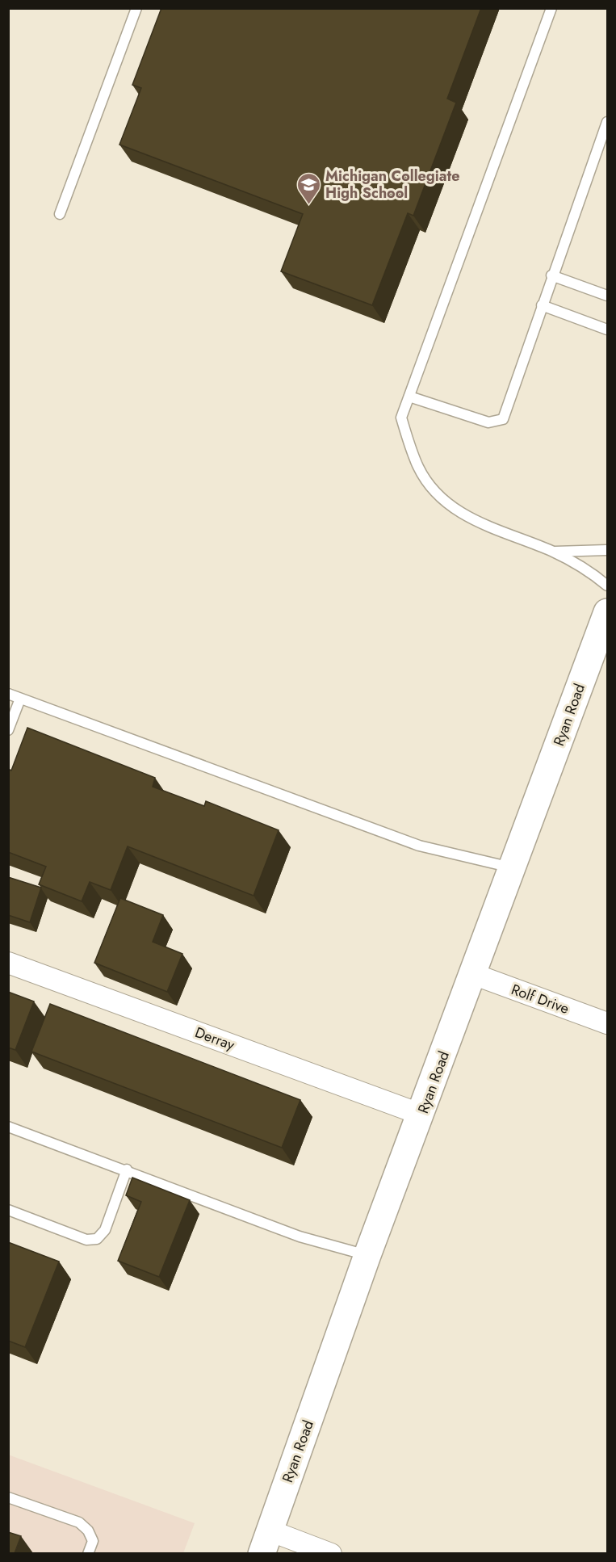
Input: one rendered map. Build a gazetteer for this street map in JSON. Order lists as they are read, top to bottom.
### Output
{
  "streets": {
    "main road": ["Ryan Road"],
    "street": ["Rolf Drive", "Derray"]
  },
  "crossings": [
    ["Ryan Road", "Rolf Drive"],
    ["Ryan Road", "Derray"]
  ],
  "places": {
    "school or university": ["Michigan Collegiate High School"]
  }
}
